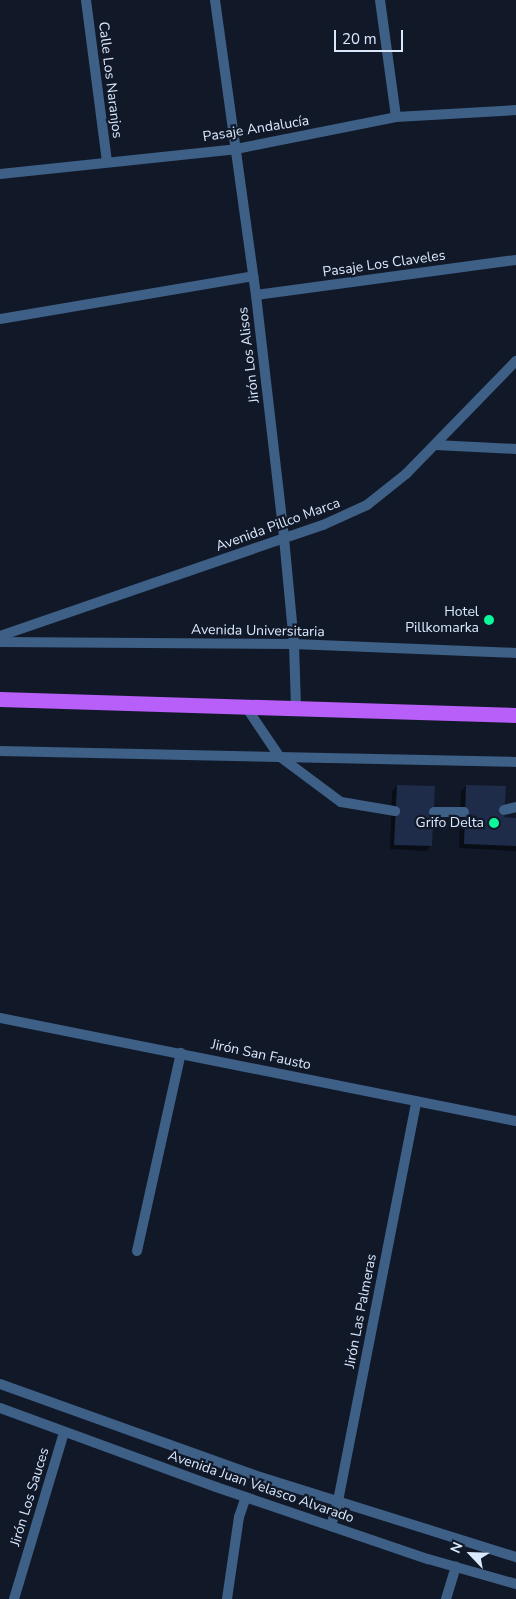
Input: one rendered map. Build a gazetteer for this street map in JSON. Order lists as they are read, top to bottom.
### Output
{
  "streets": {
    "street": [
      "Calle Los Naranjos",
      "Pasaje Andalucía",
      "Pasaje Los Claveles",
      "Jirón Los Alisos",
      "Avenida Pillco Marca",
      "Avenida Universitaria",
      "Jirón San Fausto",
      "Jirón Las Palmeras",
      "Avenida Juan Velasco Alvarado",
      "Jirón Los Sauces"
    ]
  },
  "crossings": [
    ["Calle Los Naranjos", "Pasaje Andalucía"],
    ["Pasaje Andalucía", "Jirón Los Alisos"],
    ["Pasaje Los Claveles", "Jirón Los Alisos"],
    ["Jirón Los Alisos", "Avenida Pillco Marca"],
    ["Jirón Los Alisos", "Avenida Universitaria"],
    ["Jirón San Fausto", "Jirón Las Palmeras"],
    ["Jirón Las Palmeras", "Avenida Juan Velasco Alvarado"],
    ["Avenida Juan Velasco Alvarado", "Jirón Los Sauces"]
  ],
  "places": ["Hotel Pillkomarka", "Grifo Delta"],
  "scale_bar": "20 m",
  "north": "top left"
}
